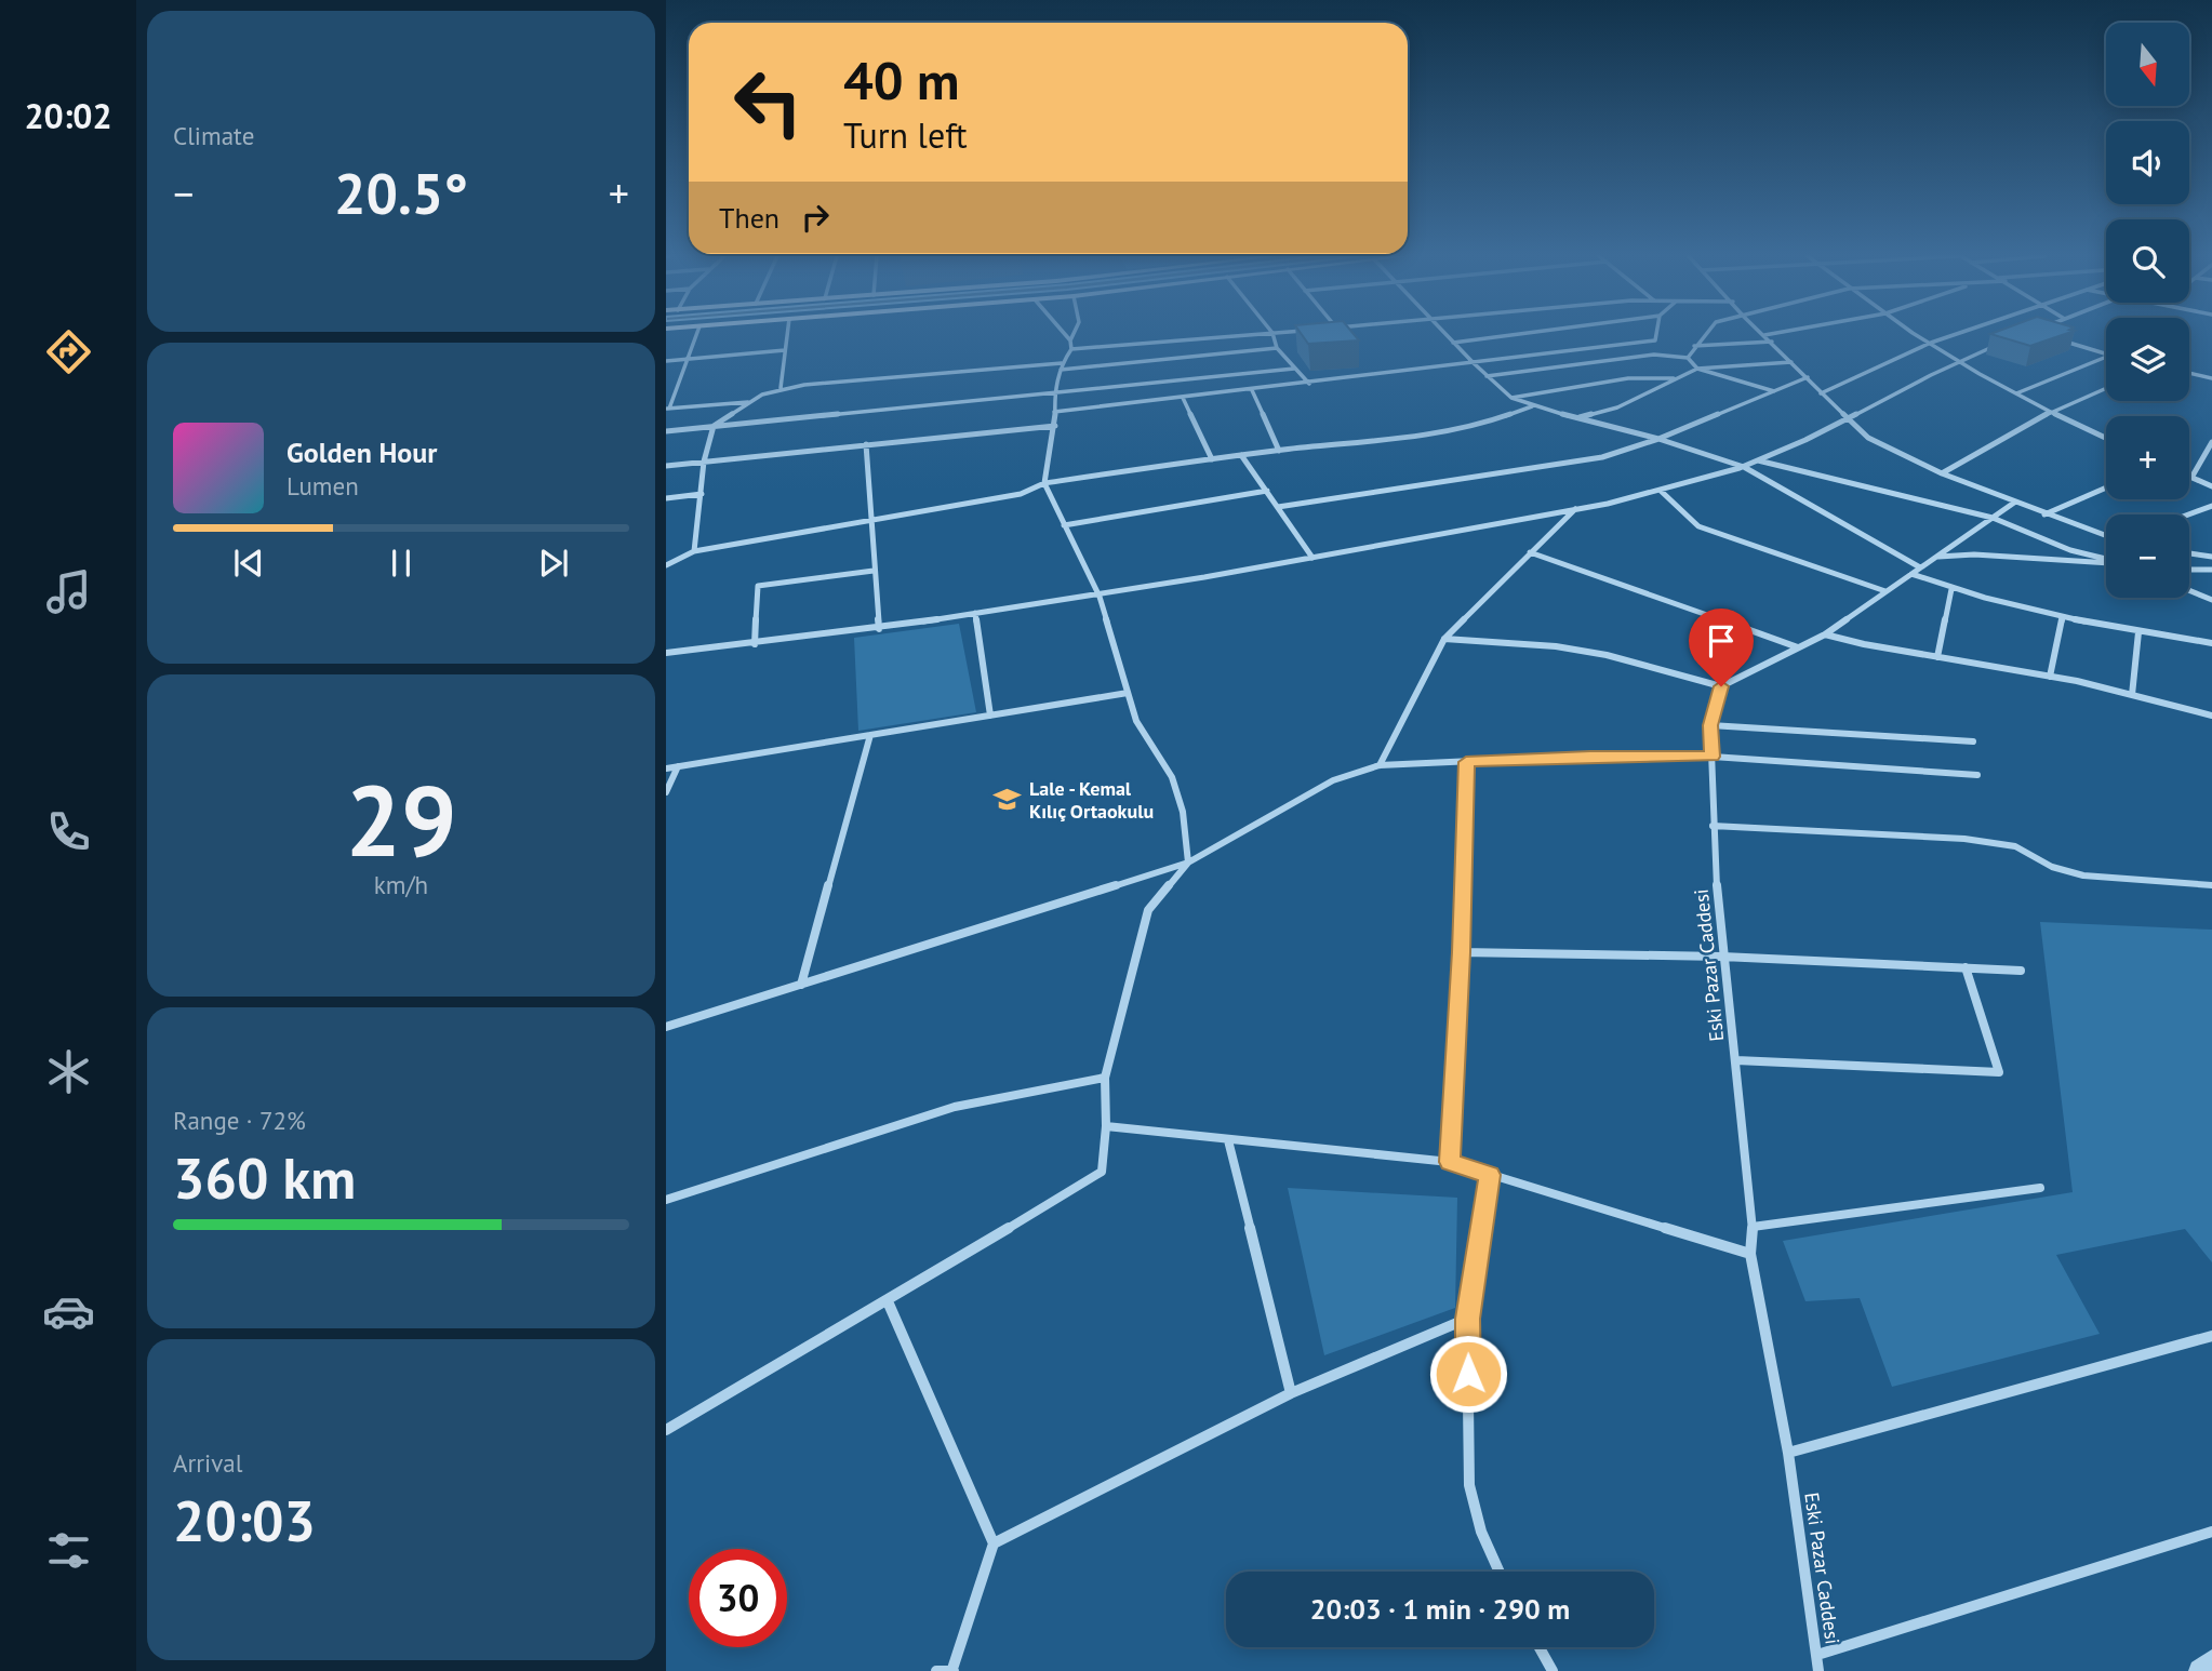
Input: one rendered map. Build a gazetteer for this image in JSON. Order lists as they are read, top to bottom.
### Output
{
  "streets": {
    "street": ["Eski Pazar Caddesi"]
  },
  "places": {
    "school or university": ["Lale - Kemal Kılıç Ortaokulu"]
  },
  "north": "bottom",
  "page": {
    "tabs": "20:02",
    "tile": [
      "Climate",
      ["29", "km/h"],
      ["Range · 72%", "360 km"],
      ["Arrival", "20:03"]
    ],
    "map_buttons": ["+", "−"],
    "turn": ["40 m", "Turn left"],
    "heat": ["−", "20.5°", "+"],
    "then": "Then",
    "song": ["Golden Hour", "Lumen"],
    "limit": "30",
    "trip": "20:03 · 1 min · 290 m"
  }
}
